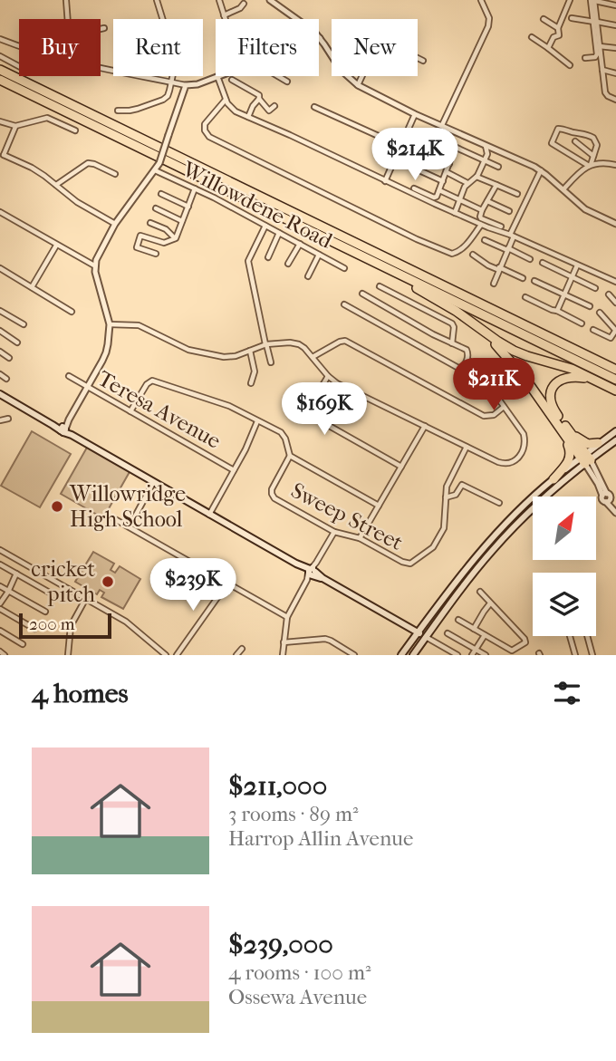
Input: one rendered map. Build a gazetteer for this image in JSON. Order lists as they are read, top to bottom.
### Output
{
  "streets": {
    "street": ["Willowdene Road", "Teresa Avenue", "Sweep Street"]
  },
  "places": ["Willowridge High School", "cricket pitch"],
  "scale_bar": "200 m",
  "north": "top right",
  "page": {
    "chip": [
      "Buy",
      "Rent",
      "Filters",
      "New"
    ],
    "price": [
      "$214K",
      "$211K",
      "$169K",
      "$239K"
    ],
    "scale": "200 m",
    "heading": "4 homes",
    "list": [
      {
        "name": "$211,000",
        "note": "3 rooms · 89 m² · Harrop Allin Avenue"
      },
      {
        "name": "$239,000",
        "note": "4 rooms · 100 m² · Ossewa Avenue"
      }
    ]
  }
}
